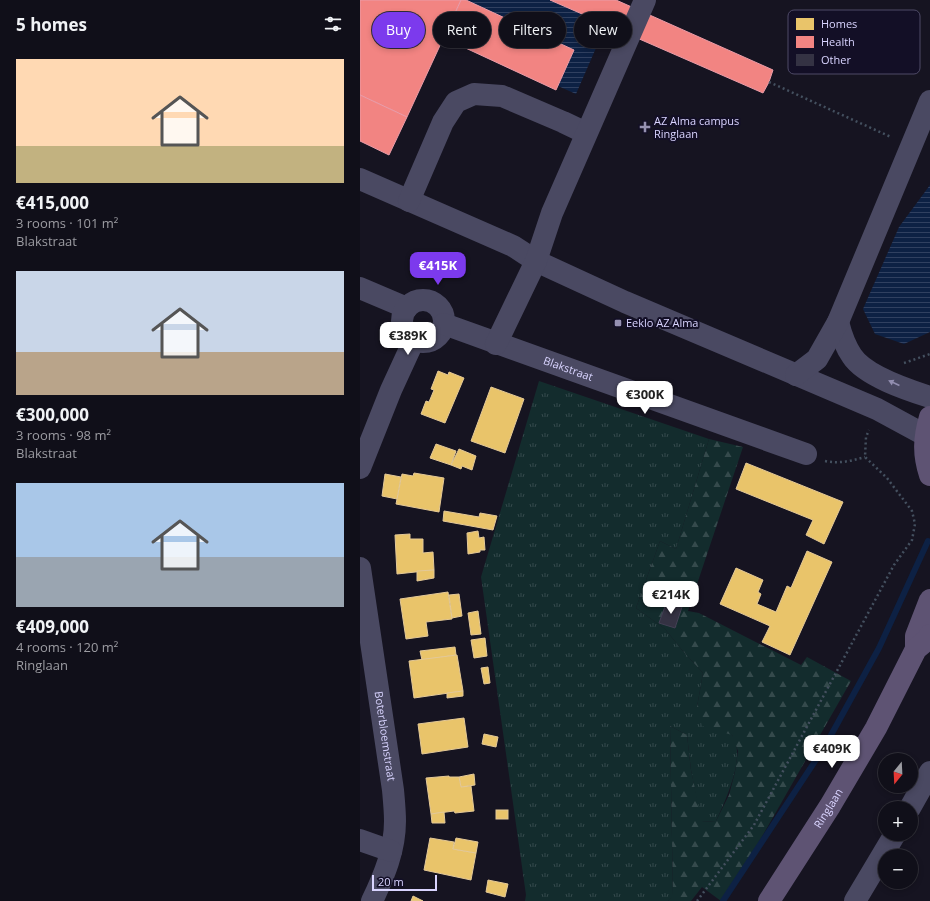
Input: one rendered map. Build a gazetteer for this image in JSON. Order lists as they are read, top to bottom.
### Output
{
  "streets": {
    "main road": ["Ringlaan"],
    "street": ["Blakstraat", "Boterbloemstraat"]
  },
  "places": {
    "health": ["AZ Alma campus Ringlaan"],
    "transit": ["Eeklo AZ Alma"]
  },
  "legend": ["Homes", "Health", "Other"],
  "scale_bar": "20 m",
  "north": "bottom",
  "page": {
    "heading": "5 homes",
    "chip": [
      "Buy",
      "Rent",
      "Filters",
      "New"
    ],
    "list": [
      {
        "name": "€415,000",
        "note": "3 rooms · 101 m² · Blakstraat"
      },
      {
        "name": "€300,000",
        "note": "3 rooms · 98 m² · Blakstraat"
      },
      {
        "name": "€409,000",
        "note": "4 rooms · 120 m² · Ringlaan"
      }
    ],
    "price": [
      "€415K",
      "€389K",
      "€300K",
      "€214K",
      "€409K"
    ],
    "map_buttons": ["+", "−"],
    "scale": "20 m"
  }
}
